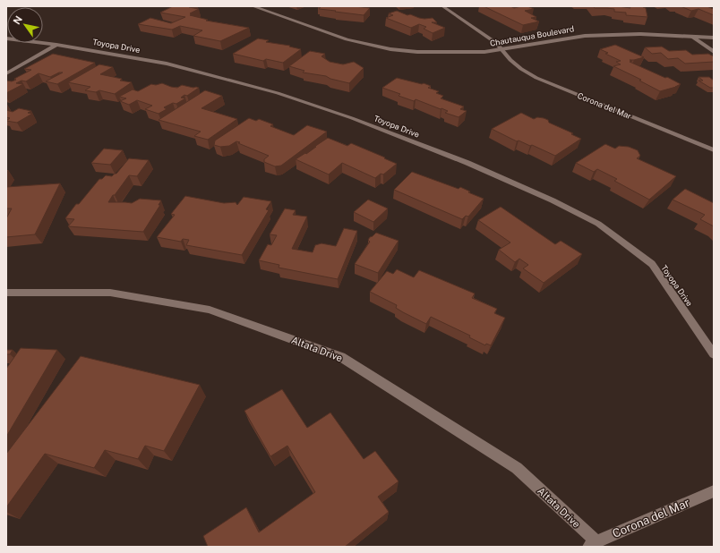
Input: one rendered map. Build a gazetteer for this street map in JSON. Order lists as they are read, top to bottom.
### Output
{
  "streets": {
    "street": [
      "Chautauqua Boulevard",
      "Toyopa Drive",
      "Corona del Mar",
      "Altata Drive"
    ]
  },
  "crossings": [
    ["Chautauqua Boulevard", "Corona del Mar"],
    ["Corona del Mar", "Altata Drive"]
  ],
  "north": "top left"
}
